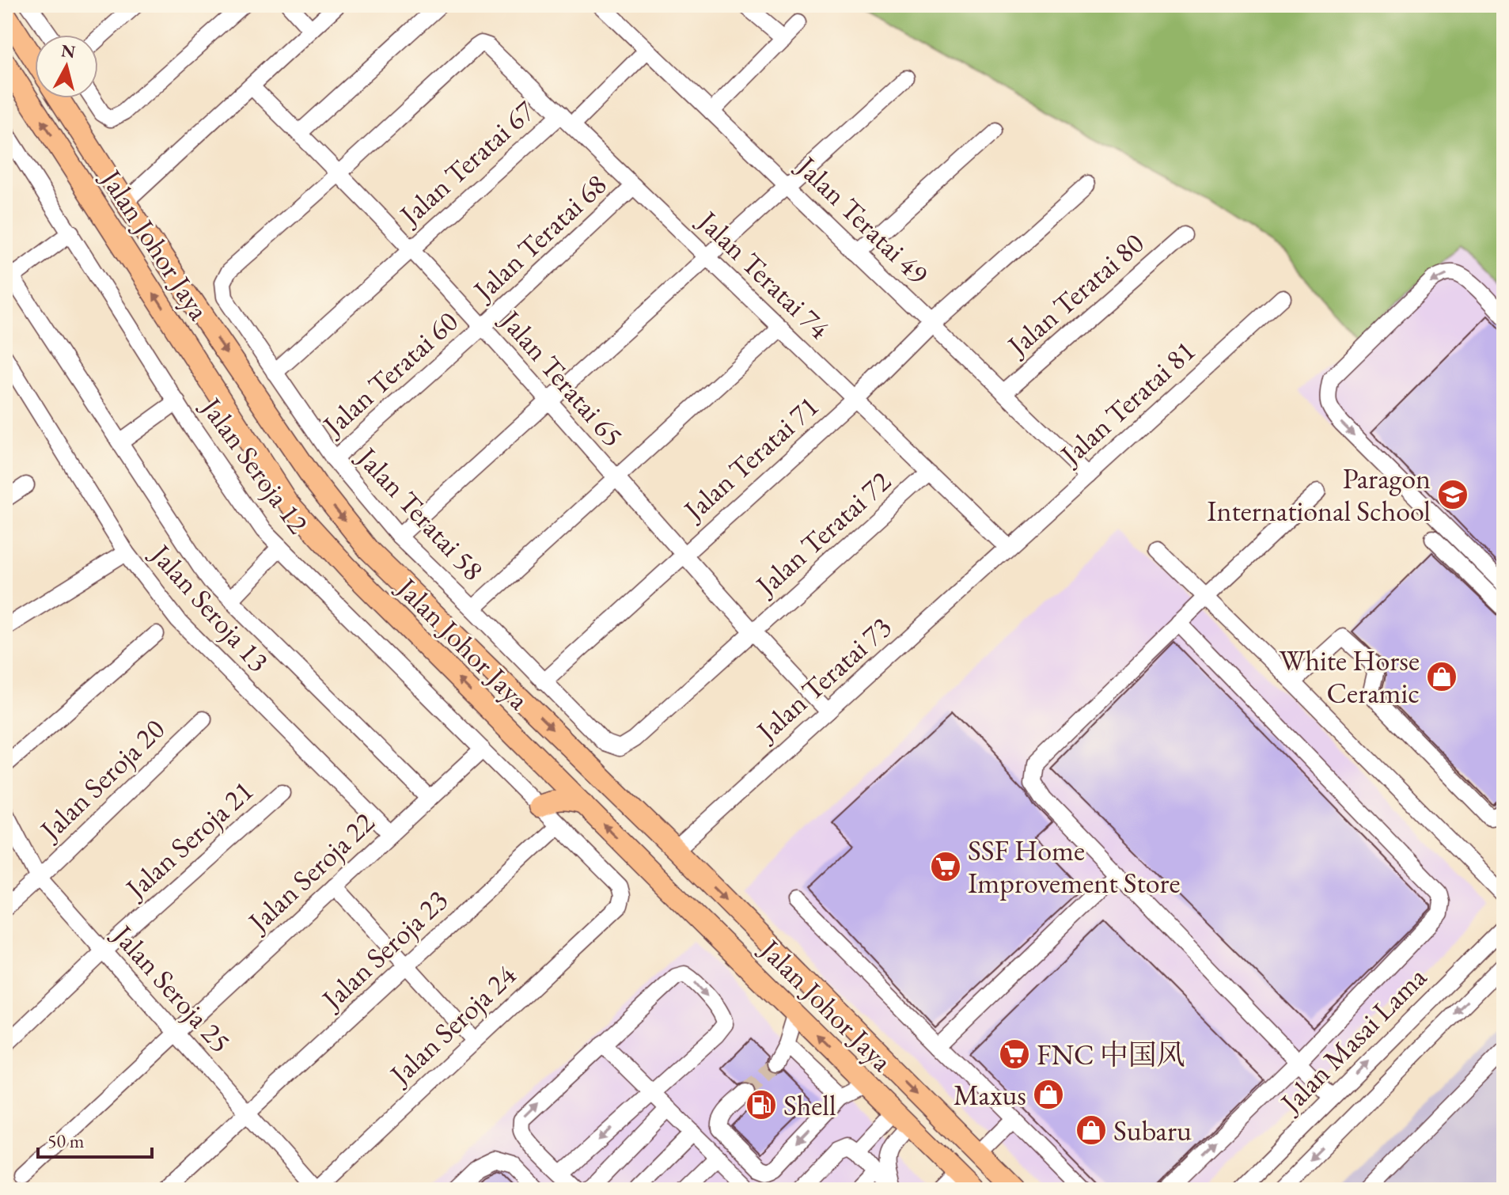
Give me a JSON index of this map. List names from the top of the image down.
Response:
{
  "streets": {
    "main road": ["Jalan Johor Jaya"],
    "street": [
      "Jalan Teratai 67",
      "Jalan Teratai 49",
      "Jalan Teratai 68",
      "Jalan Teratai 74",
      "Jalan Teratai 80",
      "Jalan Teratai 60",
      "Jalan Teratai 65",
      "Jalan Teratai 81",
      "Jalan Teratai 71",
      "Jalan Seroja 12",
      "Jalan Teratai 58",
      "Jalan Teratai 72",
      "Jalan Seroja 13",
      "Jalan Teratai 73",
      "Jalan Seroja 20",
      "Jalan Seroja 21",
      "Jalan Seroja 22",
      "Jalan Seroja 23",
      "Jalan Seroja 25",
      "Jalan Seroja 24",
      "Jalan Masai Lama"
    ]
  },
  "crossings": [
    ["Jalan Teratai 67", "Jalan Teratai 49"],
    ["Jalan Teratai 67", "Jalan Teratai 74"],
    ["Jalan Teratai 67", "Jalan Teratai 65"],
    ["Jalan Teratai 67", "Jalan Teratai 58"],
    ["Jalan Teratai 49", "Jalan Teratai 80"],
    ["Jalan Teratai 49", "Jalan Teratai 81"],
    ["Jalan Teratai 49", "Jalan Teratai 71"],
    ["Jalan Teratai 68", "Jalan Teratai 74"],
    ["Jalan Teratai 68", "Jalan Teratai 60"],
    ["Jalan Teratai 68", "Jalan Teratai 65"],
    ["Jalan Johor Jaya", "Jalan Teratai 73"],
    ["Jalan Teratai 74", "Jalan Teratai 65"],
    ["Jalan Teratai 74", "Jalan Teratai 81"],
    ["Jalan Teratai 74", "Jalan Teratai 71"],
    ["Jalan Teratai 74", "Jalan Teratai 58"],
    ["Jalan Teratai 74", "Jalan Teratai 72"],
    ["Jalan Teratai 74", "Jalan Teratai 73"],
    ["Jalan Teratai 60", "Jalan Teratai 65"],
    ["Jalan Teratai 60", "Jalan Teratai 58"],
    ["Jalan Teratai 65", "Jalan Teratai 71"],
    ["Jalan Teratai 65", "Jalan Teratai 58"],
    ["Jalan Teratai 65", "Jalan Teratai 72"],
    ["Jalan Teratai 65", "Jalan Teratai 73"],
    ["Jalan Teratai 81", "Jalan Teratai 73"],
    ["Jalan Teratai 71", "Jalan Teratai 58"],
    ["Jalan Seroja 12", "Jalan Seroja 22"],
    ["Jalan Seroja 12", "Jalan Seroja 23"],
    ["Jalan Seroja 12", "Jalan Seroja 24"],
    ["Jalan Teratai 58", "Jalan Teratai 72"],
    ["Jalan Seroja 13", "Jalan Seroja 22"],
    ["Jalan Seroja 20", "Jalan Seroja 25"],
    ["Jalan Seroja 21", "Jalan Seroja 25"],
    ["Jalan Seroja 22", "Jalan Seroja 25"],
    ["Jalan Seroja 23", "Jalan Seroja 25"],
    ["Jalan Seroja 25", "Jalan Seroja 24"]
  ],
  "places": {
    "school or university": ["Paragon International School"],
    "shop": ["White Horse Ceramic", "Maxus", "Subaru"],
    "supermarket": ["SSF Home Improvement Store", "FNC 中国风"],
    "fuel station": ["Shell"]
  },
  "scale_bar": "50 m",
  "north": "top"
}
